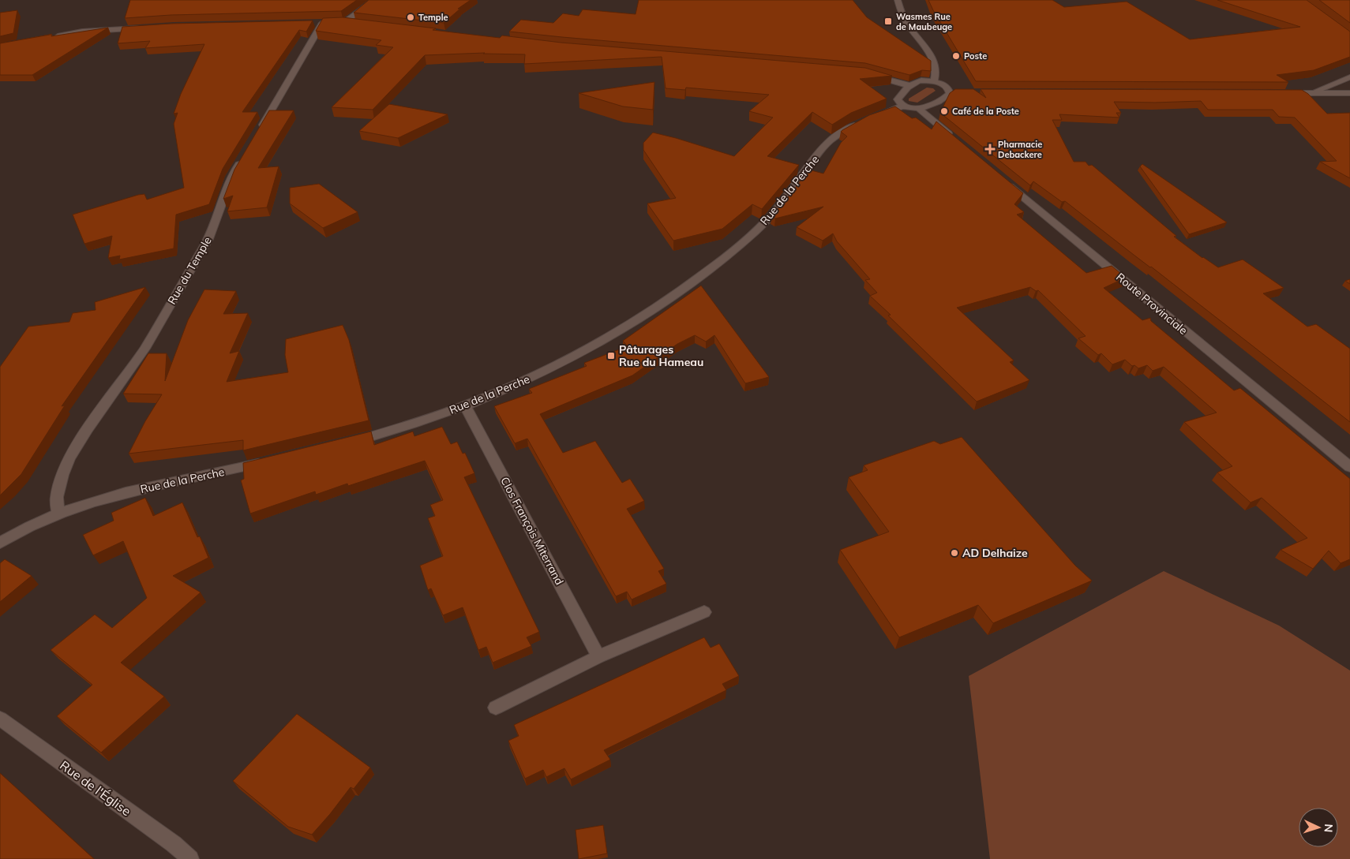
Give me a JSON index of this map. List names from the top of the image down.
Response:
{
  "streets": {
    "street": [
      "Rue de la Perche",
      "Rue du Temple",
      "Route Provinciale",
      "Clos François Miterrand",
      "Rue de l'Église"
    ]
  },
  "crossings": [
    ["Rue de la Perche", "Rue du Temple"],
    ["Rue de la Perche", "Clos François Miterrand"]
  ],
  "places": {
    "other": [
      "Temple",
      "Poste",
      "Café de la Poste",
      "AD Delhaize"
    ],
    "transit": ["Wasmes Rue de Maubeuge", "Pâturages Rue du Hameau"],
    "health": ["Pharmacie Debackere"]
  },
  "north": "right"
}
